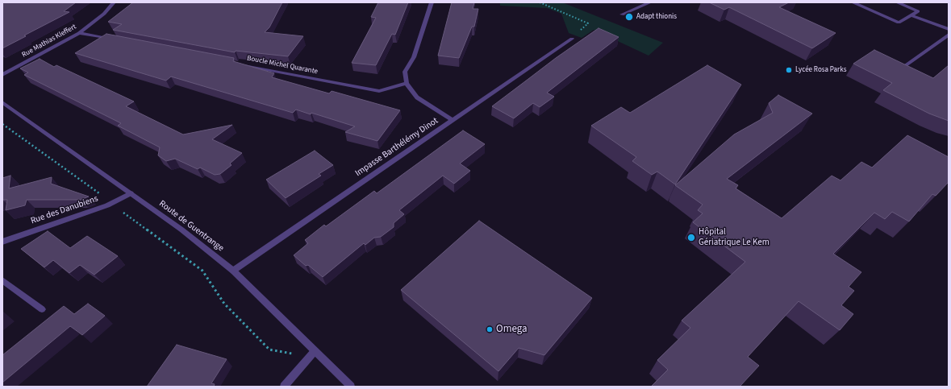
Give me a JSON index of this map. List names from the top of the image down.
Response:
{
  "streets": {
    "street": [
      "Rue Mathias Kleffert",
      "Boucle Michel Quarante",
      "Impasse Barthélémy Dinot",
      "Rue des Danubiens",
      "Route de Guentrange"
    ]
  },
  "crossings": [
    ["Impasse Barthélémy Dinot", "Route de Guentrange"],
    ["Rue des Danubiens", "Route de Guentrange"]
  ],
  "places": [
    "Adapt thionis",
    "Lycée Rosa Parks",
    "Hôpital Gériatrique Le Kem",
    "Omega"
  ]
}
